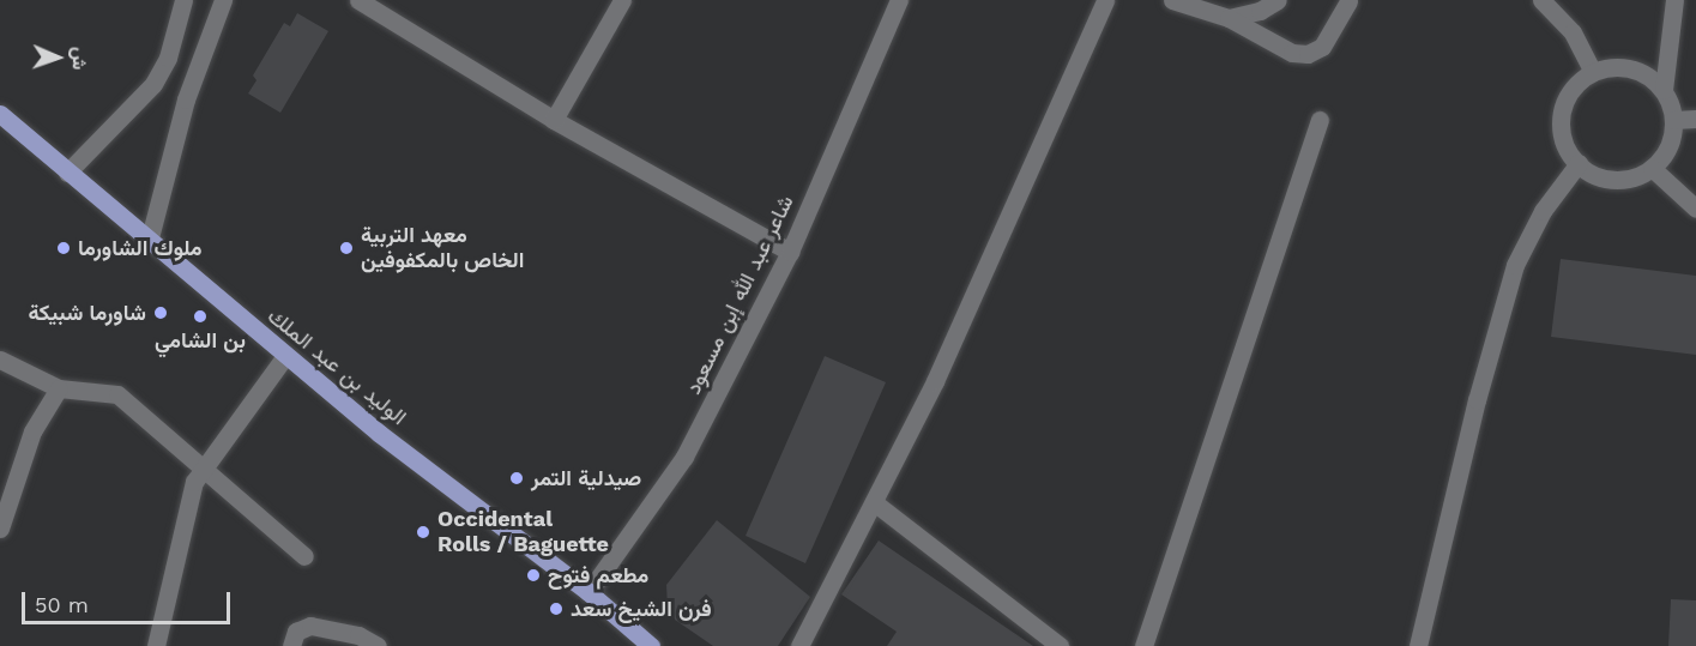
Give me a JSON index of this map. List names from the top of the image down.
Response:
{
  "streets": {
    "main road": ["الوليد بن عبد الملك"],
    "street": ["شاعر عبد الله إبن مسعود"]
  },
  "crossings": [
    ["شاعر عبد الله إبن مسعود", "الوليد بن عبد الملك"]
  ],
  "places": [
    "ملوك الشاورما",
    "معهد التربية الخاص بالمكفوفين",
    "شاورما شبيكة",
    "بن الشامي",
    "صيدلية التمر",
    "Occidental Rolls / Baguette",
    "مطعم فتوح",
    "فرن الشيخ سعد"
  ],
  "scale_bar": "50 m",
  "north": "right"
}
